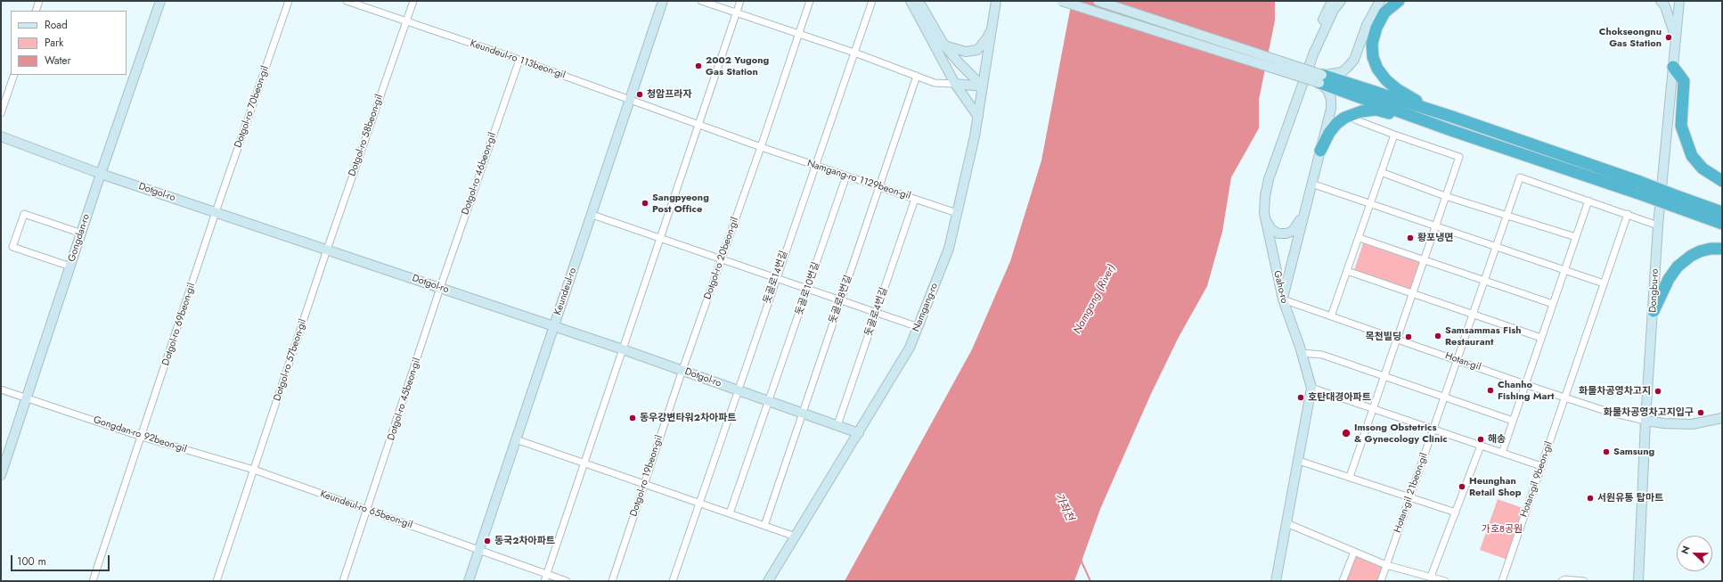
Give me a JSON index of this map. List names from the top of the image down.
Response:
{
  "streets": {
    "street": [
      "Keundeul-ro 113beon-gil",
      "Dotgol-ro 70beon-gil",
      "Dotgol-ro 58beon-gil",
      "Dotgol-ro 46beon-gil",
      "Namgang-ro 1129beon-gil",
      "Dotgol-ro",
      "Gongdan-ro",
      "Dotgol-ro 20beon-gil",
      "돗골로14번길",
      "Gaho-ro",
      "돗골로10번길",
      "Dongbu-ro",
      "Keundeul-ro",
      "돗골로8번길",
      "Namgang-ro",
      "돗골로4번길",
      "Dotgol-ro 69beon-gil",
      "Dotgol-ro 57beon-gil",
      "Hotan-gil",
      "Dotgol-ro 45beon-gil",
      "Gongdan-ro 92beon-gil",
      "Dotgol-ro 19beon-gil",
      "Hotan-gil 9beon-gil",
      "Hotan-gil 21beon-gil",
      "Keundeul-ro 65beon-gil"
    ]
  },
  "crossings": [
    ["Keundeul-ro 113beon-gil", "Dotgol-ro 58beon-gil"],
    ["Keundeul-ro 113beon-gil", "Dotgol-ro 46beon-gil"],
    ["Keundeul-ro 113beon-gil", "Namgang-ro 1129beon-gil"],
    ["Keundeul-ro 113beon-gil", "Keundeul-ro"],
    ["Dotgol-ro 70beon-gil", "Dotgol-ro"],
    ["Dotgol-ro 70beon-gil", "Dotgol-ro 69beon-gil"],
    ["Dotgol-ro 58beon-gil", "Dotgol-ro"],
    ["Dotgol-ro 58beon-gil", "Dotgol-ro 57beon-gil"],
    ["Dotgol-ro 46beon-gil", "Dotgol-ro"],
    ["Dotgol-ro 46beon-gil", "Dotgol-ro 45beon-gil"],
    ["Namgang-ro 1129beon-gil", "Dotgol-ro 20beon-gil"],
    ["Namgang-ro 1129beon-gil", "돗골로14번길"],
    ["Namgang-ro 1129beon-gil", "돗골로10번길"],
    ["Namgang-ro 1129beon-gil", "돗골로8번길"],
    ["Namgang-ro 1129beon-gil", "Namgang-ro"],
    ["Namgang-ro 1129beon-gil", "돗골로4번길"],
    ["Dotgol-ro", "Gongdan-ro"],
    ["Dotgol-ro", "Dotgol-ro 20beon-gil"],
    ["Dotgol-ro", "돗골로14번길"],
    ["Dotgol-ro", "돗골로10번길"],
    ["Dotgol-ro", "Keundeul-ro"],
    ["Dotgol-ro", "돗골로8번길"],
    ["Dotgol-ro", "Namgang-ro"],
    ["Dotgol-ro", "돗골로4번길"],
    ["Dotgol-ro", "Dotgol-ro 69beon-gil"],
    ["Dotgol-ro", "Dotgol-ro 57beon-gil"],
    ["Dotgol-ro", "Dotgol-ro 45beon-gil"],
    ["Dotgol-ro", "Dotgol-ro 19beon-gil"],
    ["Gongdan-ro", "Gongdan-ro 92beon-gil"],
    ["Dotgol-ro 20beon-gil", "Dotgol-ro 19beon-gil"],
    ["Gaho-ro", "Hotan-gil"],
    ["Dongbu-ro", "Hotan-gil"],
    ["Keundeul-ro", "Keundeul-ro 65beon-gil"],
    ["Dotgol-ro 69beon-gil", "Gongdan-ro 92beon-gil"],
    ["Dotgol-ro 57beon-gil", "Gongdan-ro 92beon-gil"],
    ["Dotgol-ro 57beon-gil", "Keundeul-ro 65beon-gil"],
    ["Hotan-gil", "Hotan-gil 9beon-gil"],
    ["Hotan-gil", "Hotan-gil 21beon-gil"],
    ["Dotgol-ro 45beon-gil", "Keundeul-ro 65beon-gil"],
    ["Gongdan-ro 92beon-gil", "Keundeul-ro 65beon-gil"]
  ],
  "water": ["Namgang (River)", "가좌천"],
  "parks": ["가호8공원"],
  "places": [
    "Chokseongnu Gas Station",
    "2002 Yugong Gas Station",
    "청암프라자",
    "Sangpyeong Post Office",
    "황포냉면",
    "Samsammas Fish Restaurant",
    "목천빌딩",
    "Chanho Fishing Mart",
    "화물차공영차고지",
    "호탄대경아파트",
    "화물차공영차고지입구",
    "동우강변타워2차아파트",
    "Imsong Obstetrics & Gynecology Clinic",
    "해송",
    "Samsung",
    "Heunghan Retail Shop",
    "서원유통 탑마트",
    "동국2차아파트"
  ],
  "legend": ["Road", "Park", "Water"],
  "scale_bar": "100 m",
  "north": "left"
}
